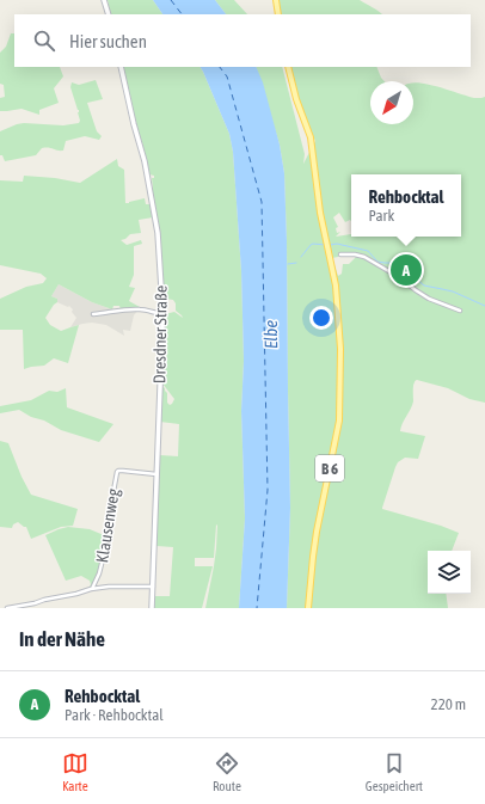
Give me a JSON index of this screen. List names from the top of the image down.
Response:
{
  "streets": {
    "main road": ["Dresdner Straße", "B 6"],
    "street": ["Klausenweg"]
  },
  "crossings": [
    ["Dresdner Straße", "Klausenweg"]
  ],
  "water": ["Elbe"],
  "north": "bottom left",
  "page": {
    "search": "Hier suchen",
    "popup": ["Rehbocktal", "Park"],
    "pins": "A",
    "heading": "In der Nähe",
    "list": [
      {
        "mark": "A",
        "name": "Rehbocktal",
        "note": "Park · Rehbocktal",
        "value": "220 m"
      }
    ],
    "nav": ["Karte", "Route", "Gespeichert"]
  }
}
